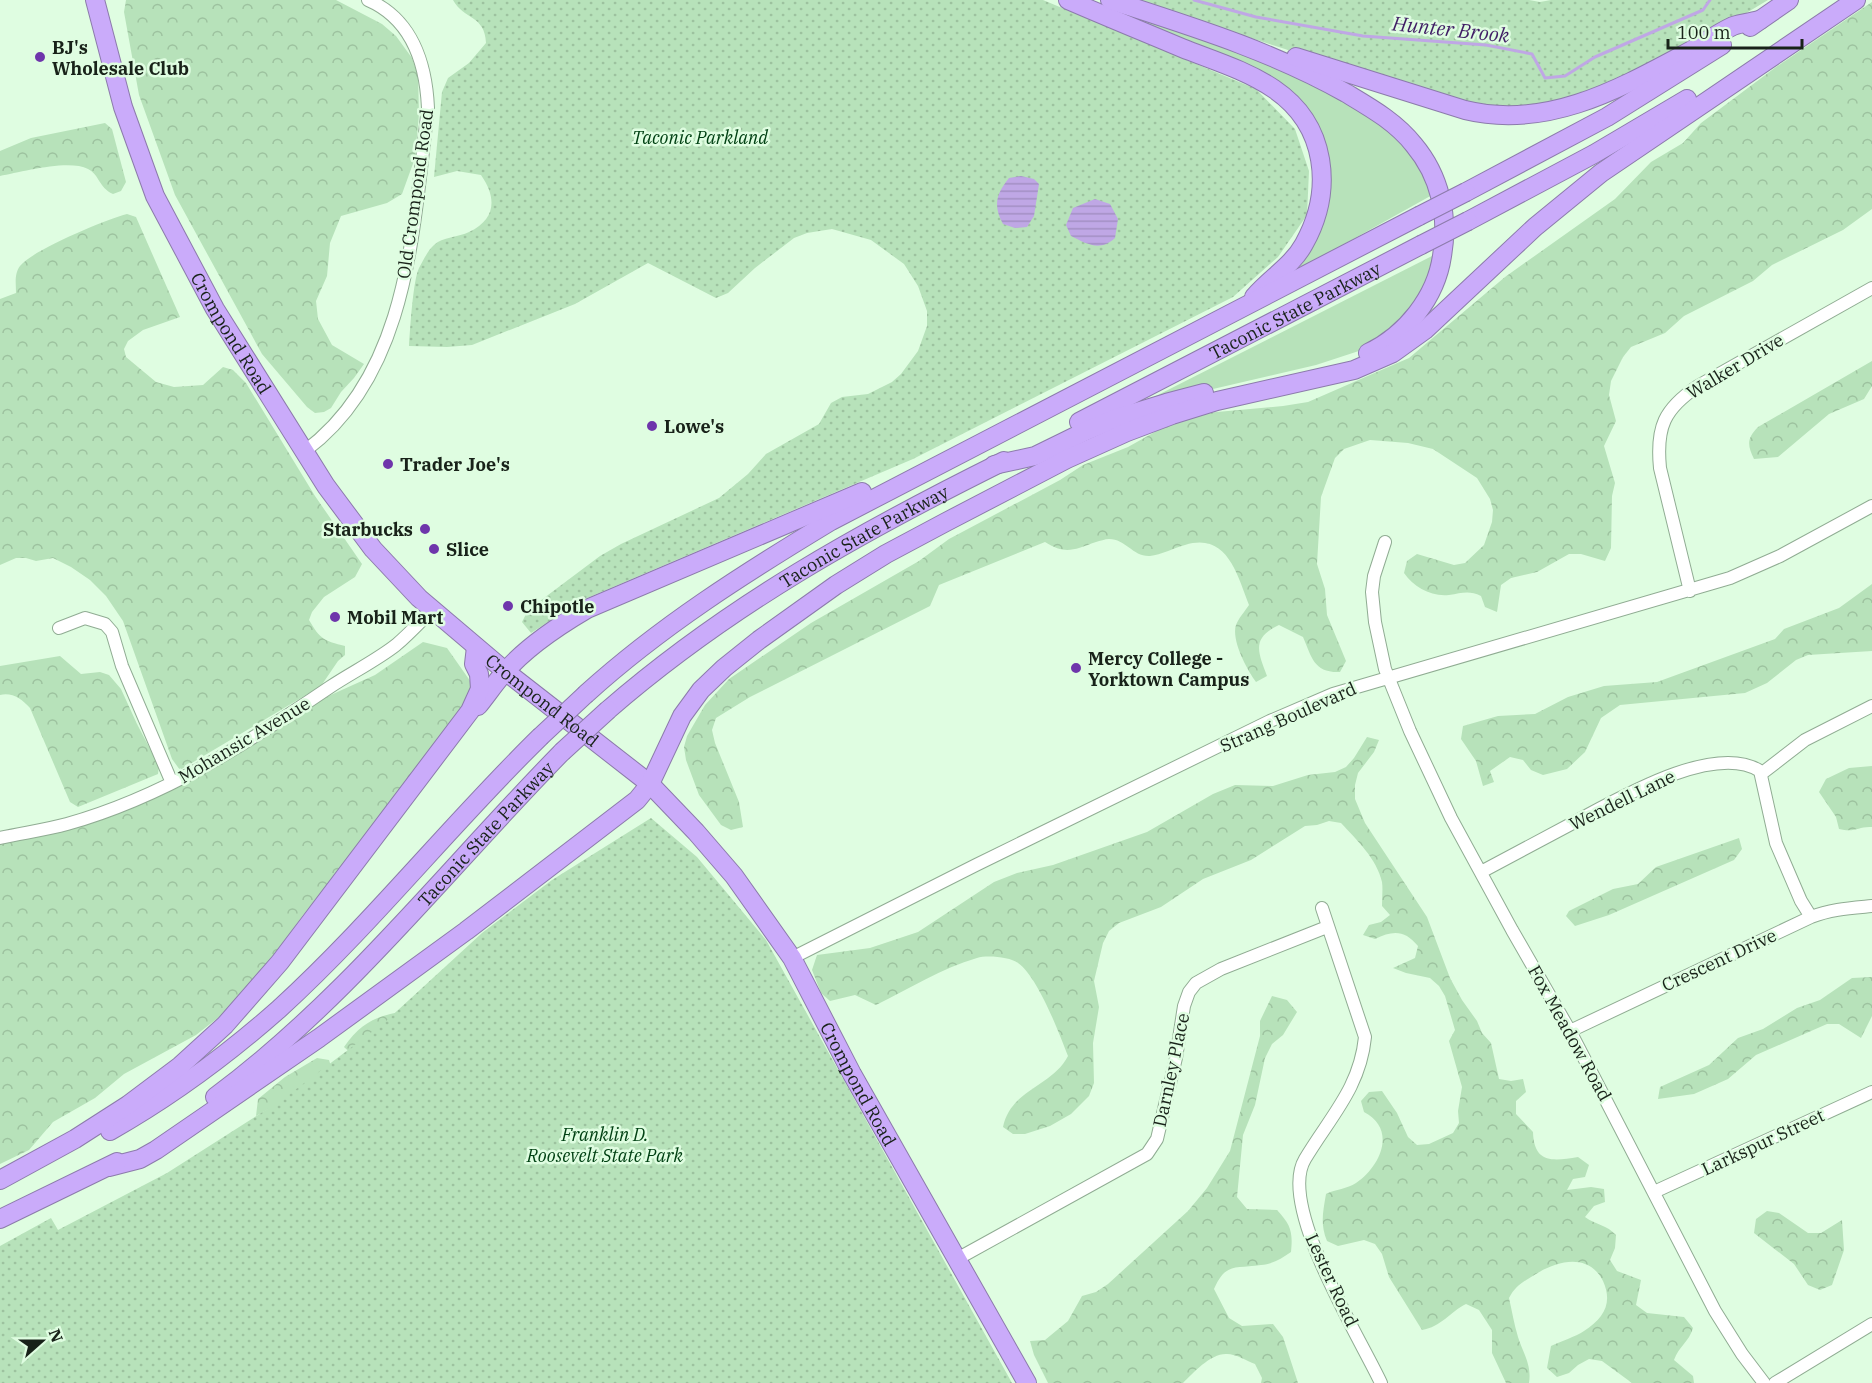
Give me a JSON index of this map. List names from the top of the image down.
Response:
{
  "streets": {
    "highway": ["Taconic State Parkway", "Crompond Road"],
    "street": [
      "Old Crompond Road",
      "Walker Drive",
      "Strang Boulevard",
      "Mohansic Avenue",
      "Wendell Lane",
      "Crescent Drive",
      "Fox Meadow Road",
      "Darnley Place",
      "Larkspur Street",
      "Lester Road"
    ]
  },
  "crossings": [
    ["Old Crompond Road", "Crompond Road"],
    ["Crompond Road", "Strang Boulevard"],
    ["Crompond Road", "Mohansic Avenue"],
    ["Crompond Road", "Darnley Place"],
    ["Walker Drive", "Strang Boulevard"],
    ["Strang Boulevard", "Fox Meadow Road"],
    ["Wendell Lane", "Fox Meadow Road"],
    ["Crescent Drive", "Fox Meadow Road"],
    ["Fox Meadow Road", "Larkspur Street"],
    ["Darnley Place", "Lester Road"]
  ],
  "water": ["Hunter Brook"],
  "parks": ["Taconic Parkland", "Franklin D. Roosevelt State Park"],
  "places": [
    "BJ's Wholesale Club",
    "Lowe's",
    "Trader Joe's",
    "Starbucks",
    "Slice",
    "Chipotle",
    "Mobil Mart",
    "Mercy College - Yorktown Campus"
  ],
  "scale_bar": "100 m",
  "north": "right"
}
